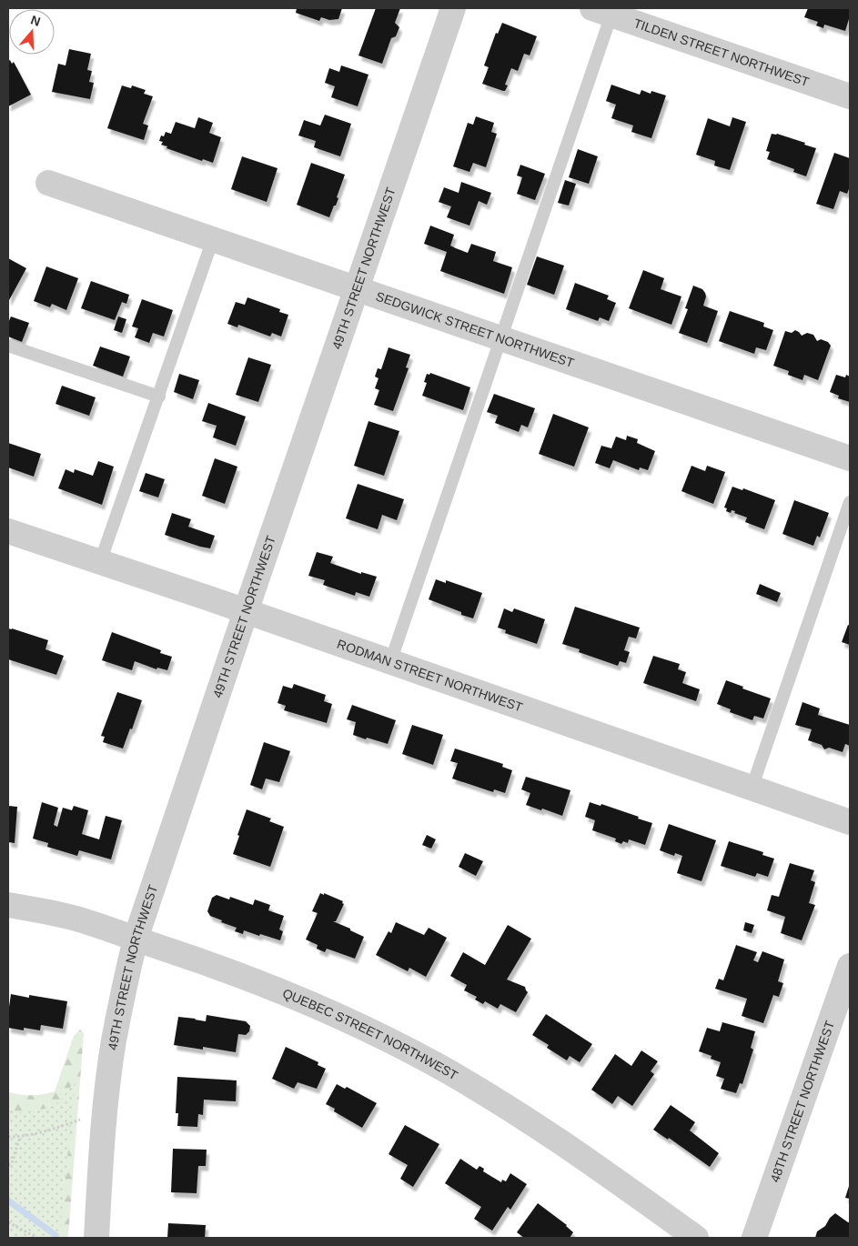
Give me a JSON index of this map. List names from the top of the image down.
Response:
{
  "streets": {
    "street": [
      "TILDEN STREET NORTHWEST",
      "49TH STREET NORTHWEST",
      "SEDGWICK STREET NORTHWEST",
      "RODMAN STREET NORTHWEST",
      "QUEBEC STREET NORTHWEST",
      "48TH STREET NORTHWEST"
    ]
  },
  "crossings": [
    ["49TH STREET NORTHWEST", "SEDGWICK STREET NORTHWEST"],
    ["49TH STREET NORTHWEST", "RODMAN STREET NORTHWEST"],
    ["49TH STREET NORTHWEST", "QUEBEC STREET NORTHWEST"]
  ],
  "north": "top"
}
